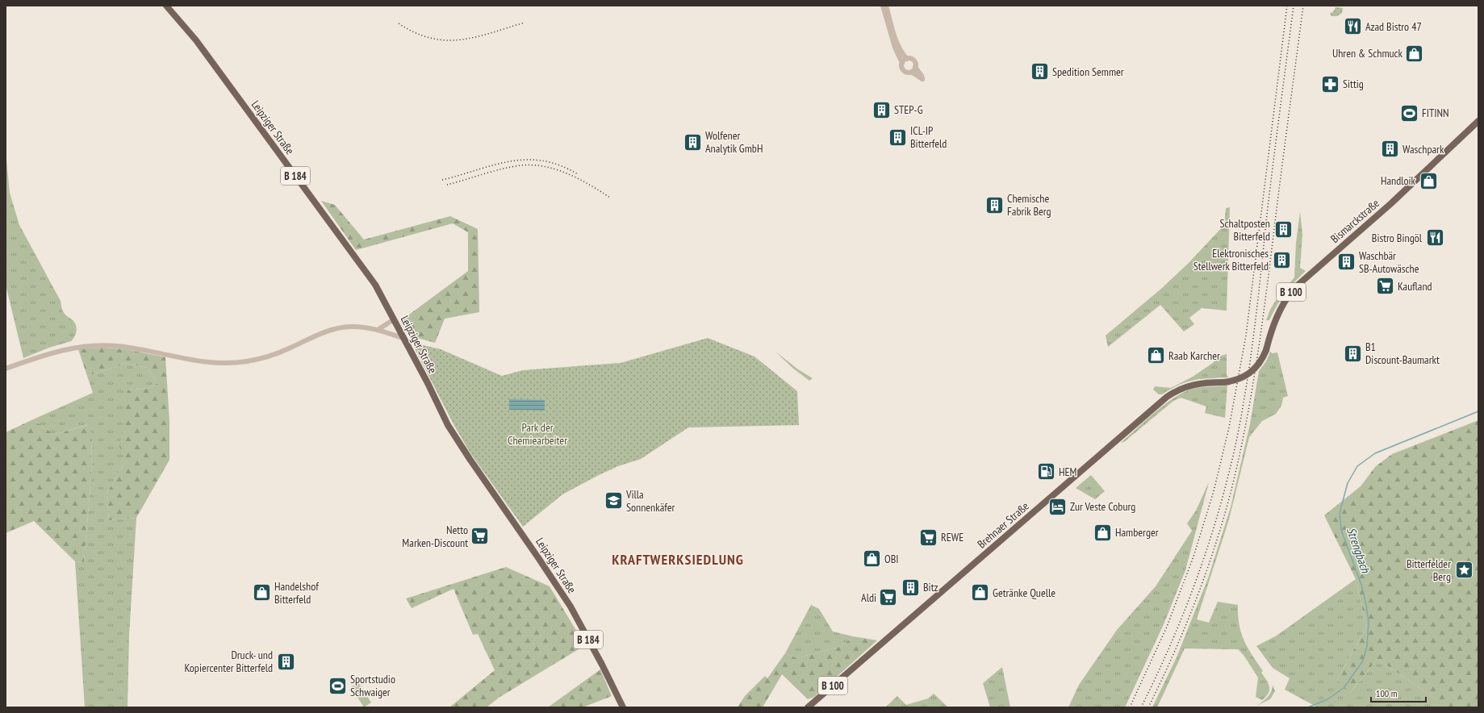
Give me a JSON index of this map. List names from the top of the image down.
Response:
{
  "streets": {
    "main road": [
      "Leipziger Straße",
      "B 184",
      "Bismarckstraße",
      "B 100",
      "Brehnaer Straße"
    ]
  },
  "crossings": [
    ["Bismarckstraße", "Brehnaer Straße"]
  ],
  "districts": ["KRAFTWERKSIEDLUNG"],
  "water": ["Strengbach"],
  "parks": ["Park der Chemiearbeiter"],
  "places": {
    "restaurant": ["Azad Bistro 47", "Bistro Bingöl"],
    "shop": [
      "Uhren & Schmuck",
      "Handloik",
      "Raab Karcher",
      "Hamberger",
      "OBI",
      "Handelshof Bitterfeld",
      "Getränke Quelle"
    ],
    "building": [
      "Spedition Semmer",
      "STEP-G",
      "ICL-IP Bitterfeld",
      "Wolfener Analytik GmbH",
      "Waschpark",
      "Chemische Fabrik Berg",
      "Schaltposten Bitterfeld",
      "Elektronisches Stellwerk Bitterfeld",
      "Waschbär SB-Autowäsche",
      "B1 Discount-Baumarkt",
      "Bitz",
      "Druck- und Kopiercenter Bitterfeld"
    ],
    "pharmacy": ["Sittig"],
    "sports": ["FITINN", "Sportstudio Schwaiger"],
    "supermarket": [
      "Kaufland",
      "Netto Marken-Discount",
      "REWE",
      "Aldi"
    ],
    "fuel station": ["HEM"],
    "school or university": ["Villa Sonnenkäfer"],
    "hotel": ["Zur Veste Coburg"],
    "place": ["Bitterfelder Berg"]
  },
  "scale_bar": "100 m"
}
